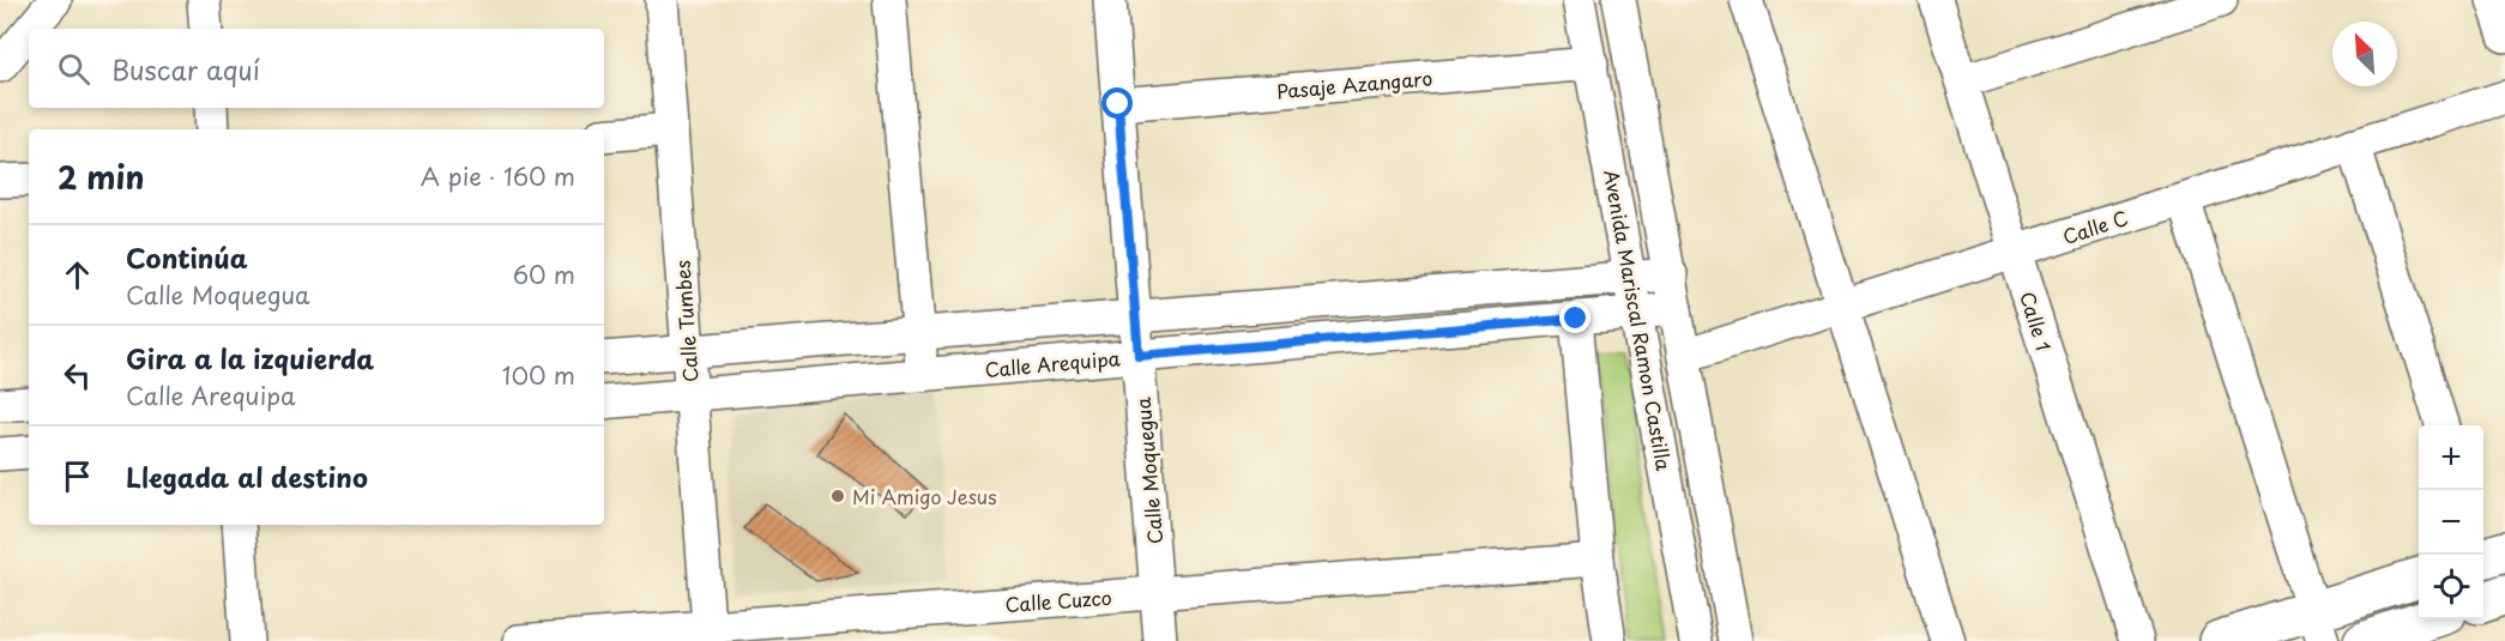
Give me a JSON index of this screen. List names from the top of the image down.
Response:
{
  "streets": {
    "street": [
      "Pasaje Azangaro",
      "Calle C",
      "Avenida Mariscal Ramon Castilla",
      "Calle Tumbes",
      "Calle 1",
      "Calle Arequipa",
      "Calle Moquegua",
      "Calle Cuzco"
    ]
  },
  "crossings": [
    ["Pasaje Azangaro", "Avenida Mariscal Ramon Castilla"],
    ["Pasaje Azangaro", "Calle Moquegua"],
    ["Calle C", "Avenida Mariscal Ramon Castilla"],
    ["Calle C", "Calle 1"],
    ["Avenida Mariscal Ramon Castilla", "Calle Arequipa"],
    ["Calle Tumbes", "Calle Arequipa"],
    ["Calle Tumbes", "Calle Cuzco"],
    ["Calle Arequipa", "Calle Moquegua"],
    ["Calle Moquegua", "Calle Cuzco"]
  ],
  "places": ["Mi Amigo Jesus"],
  "north": "top left",
  "page": {
    "search": "Buscar aquí",
    "heading": ["2 min", "A pie · 160 m"],
    "list": [
      ["Continúa", "Calle Moquegua", "60 m"],
      ["Gira a la izquierda", "Calle Arequipa", "100 m"],
      "Llegada al destino"
    ],
    "map_buttons": ["+", "−"]
  }
}
